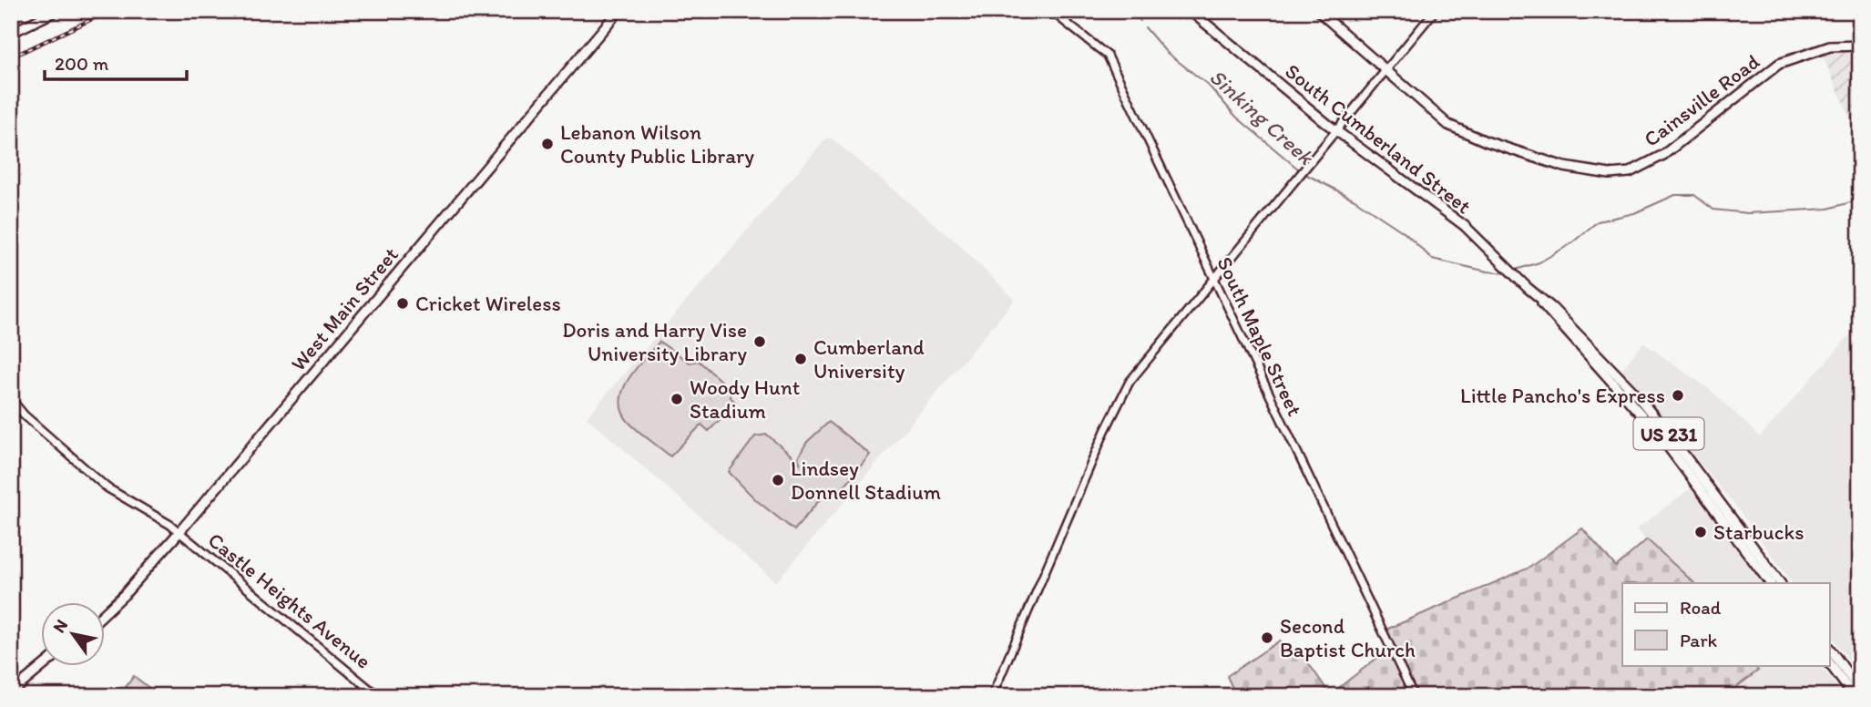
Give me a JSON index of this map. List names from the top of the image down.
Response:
{
  "streets": {
    "main road": [
      "Cainsville Road",
      "South Cumberland Street",
      "West Main Street",
      "US 231"
    ],
    "street": ["South Maple Street", "Castle Heights Avenue"]
  },
  "crossings": [
    ["West Main Street", "Castle Heights Avenue"]
  ],
  "water": ["Sinking Creek"],
  "places": [
    "Lebanon Wilson County Public Library",
    "Cricket Wireless",
    "Doris and Harry Vise University Library",
    "Cumberland University",
    "Little Pancho's Express",
    "Woody Hunt Stadium",
    "Lindsey Donnell Stadium",
    "Starbucks",
    "Second Baptist Church"
  ],
  "legend": ["Road", "Park"],
  "scale_bar": "200 m",
  "north": "top left"
}
